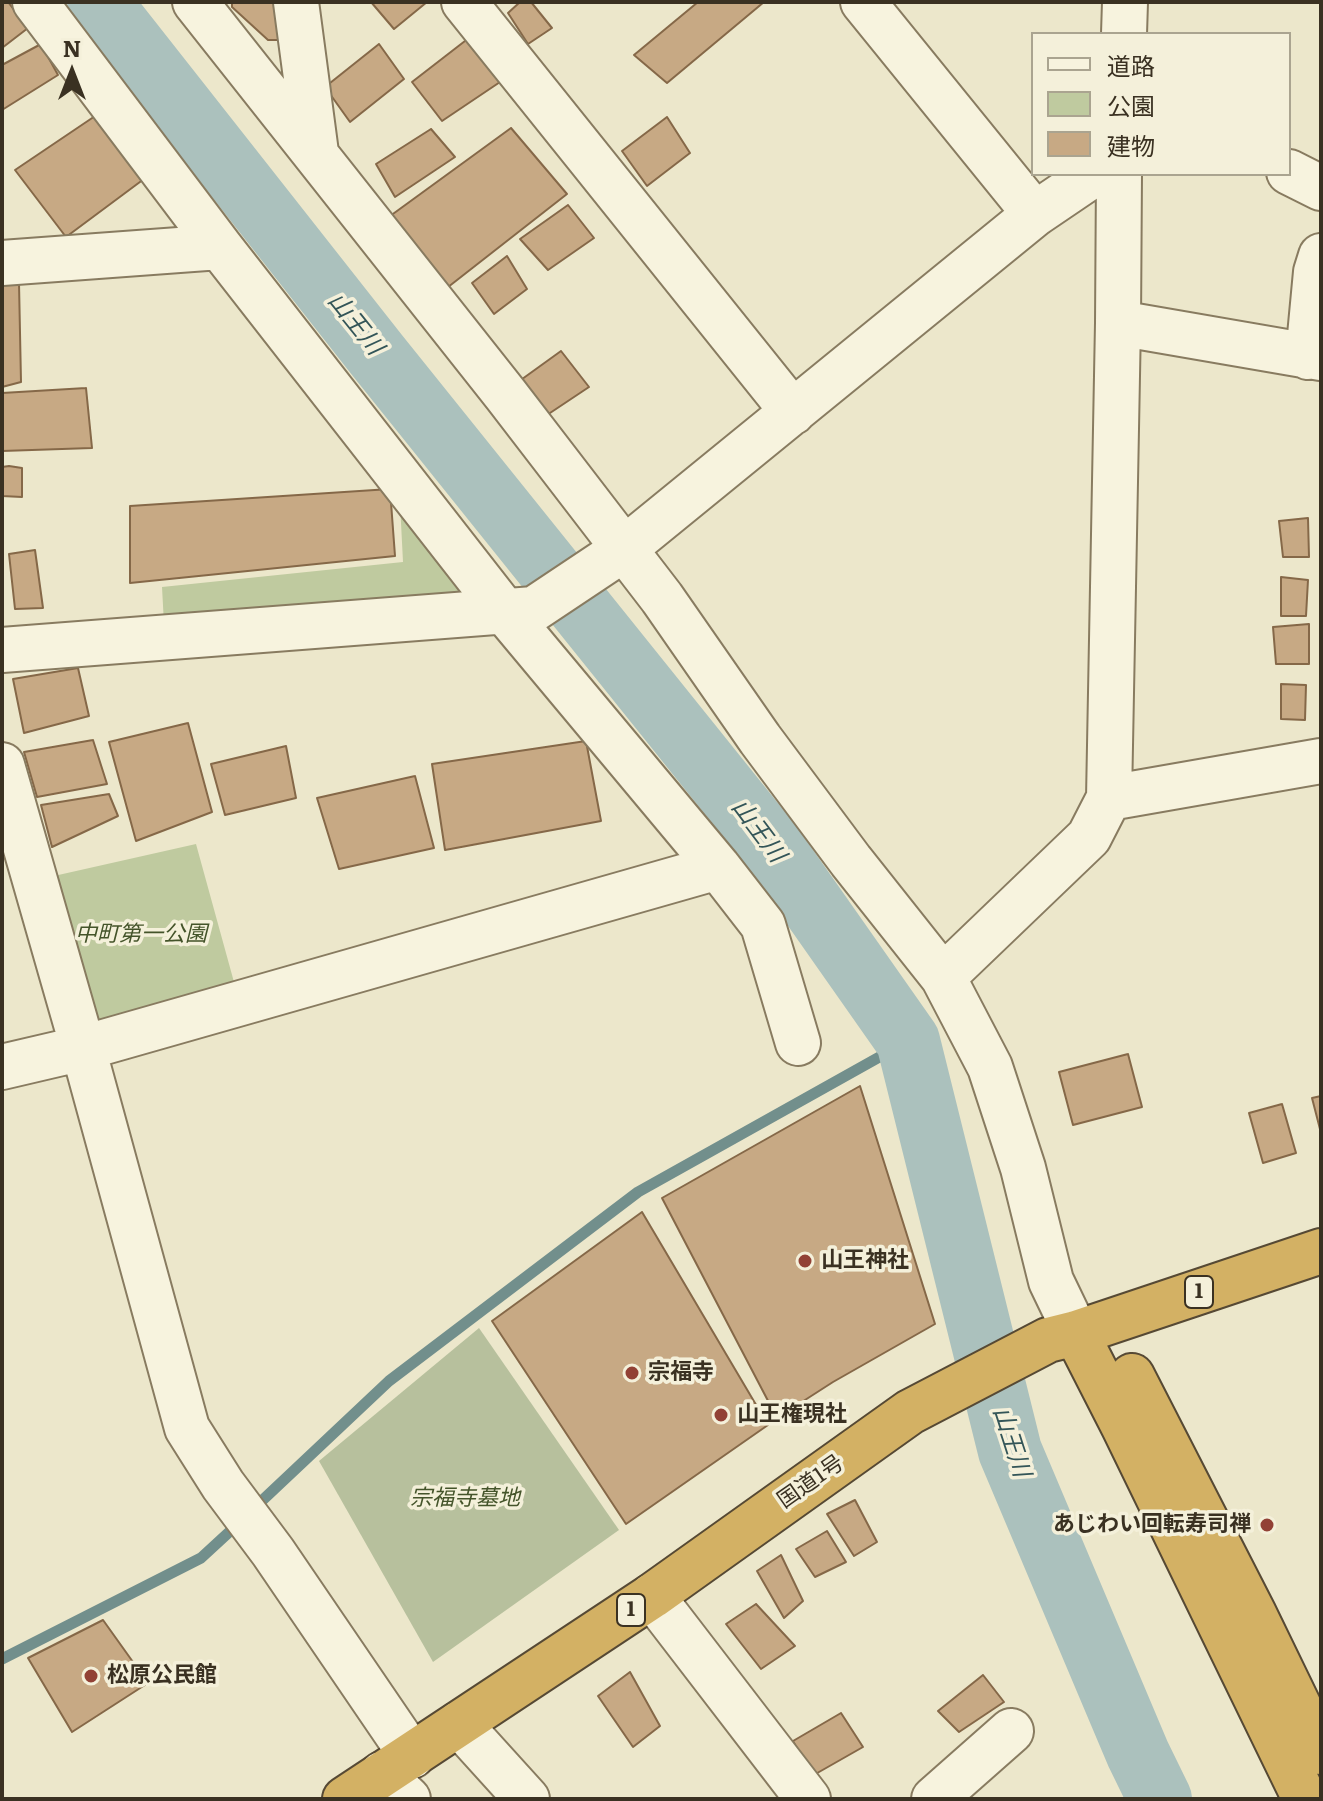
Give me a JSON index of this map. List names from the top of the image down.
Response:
{
  "streets": {
    "highway": ["1", "国道1号"]
  },
  "water": ["山王川"],
  "parks": ["中町第一公園", "宗福寺墓地"],
  "places": [
    "山王神社",
    "宗福寺",
    "山王権現社",
    "あじわい回転寿司禅",
    "松原公民館"
  ],
  "legend": ["道路", "公園", "建物"],
  "north": "top"
}
